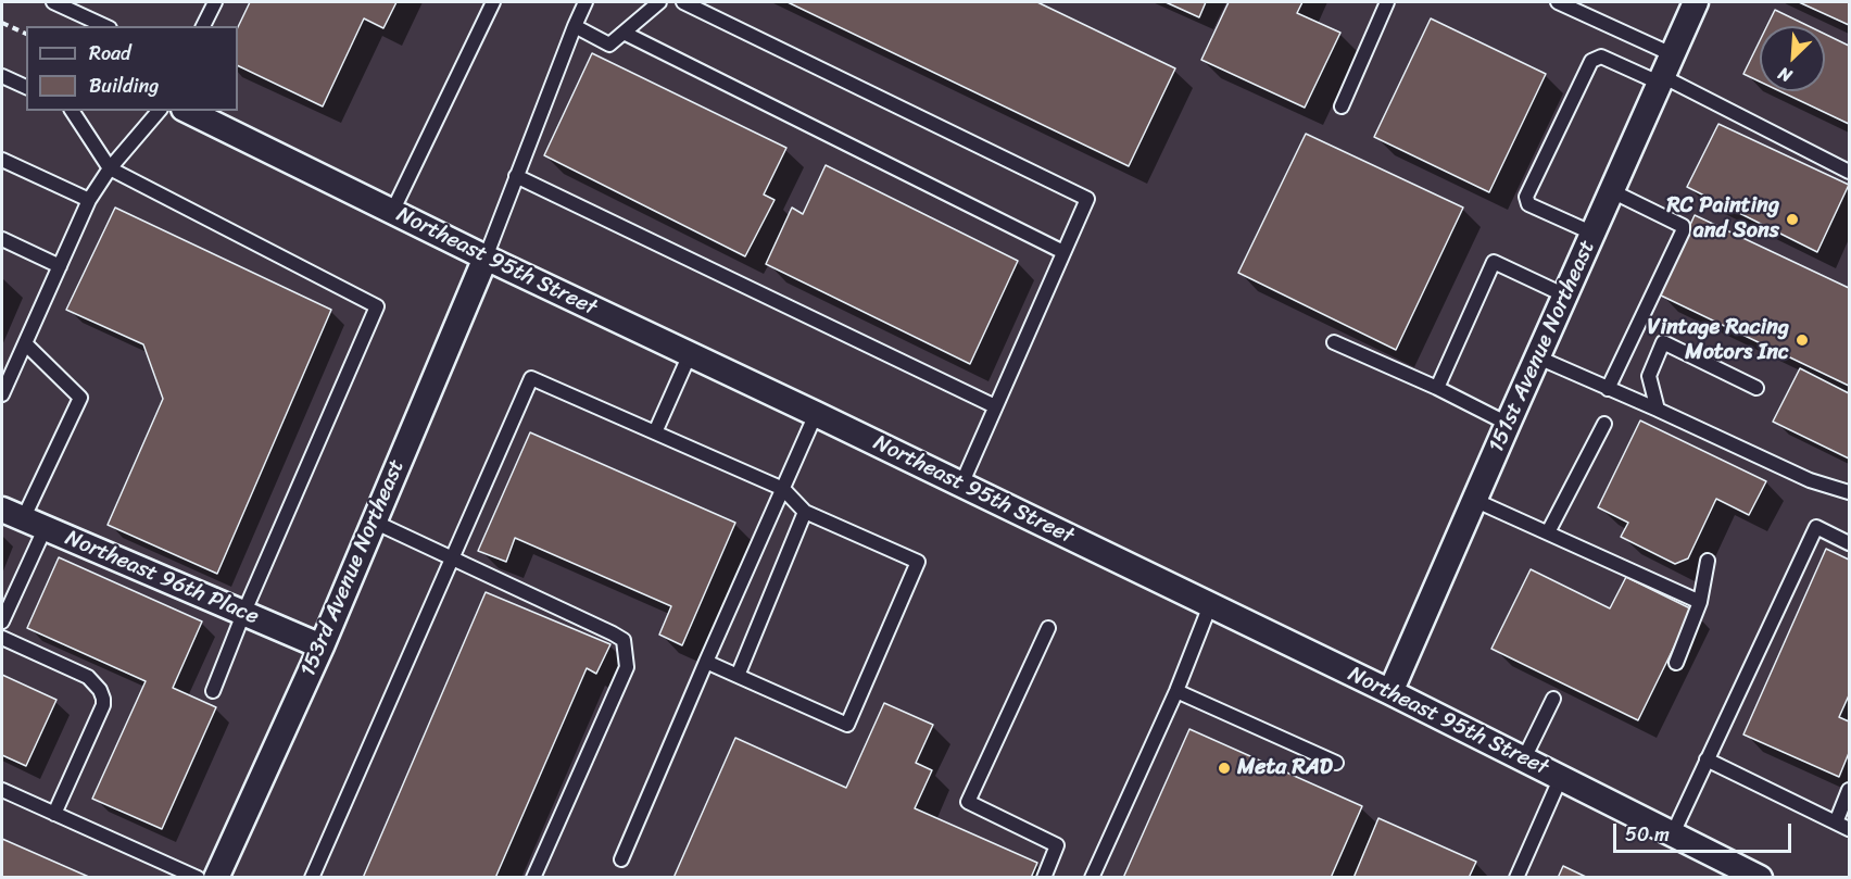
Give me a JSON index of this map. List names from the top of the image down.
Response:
{
  "streets": {
    "street": [
      "Northeast 95th Street",
      "151st Avenue Northeast",
      "153rd Avenue Northeast",
      "Northeast 96th Place"
    ]
  },
  "crossings": [
    ["Northeast 95th Street", "151st Avenue Northeast"],
    ["Northeast 95th Street", "153rd Avenue Northeast"],
    ["153rd Avenue Northeast", "Northeast 96th Place"]
  ],
  "places": ["RC Painting and Sons", "Vintage Racing Motors Inc", "Meta RAD"],
  "legend": ["Road", "Building"],
  "scale_bar": "50 m",
  "north": "bottom left"
}
